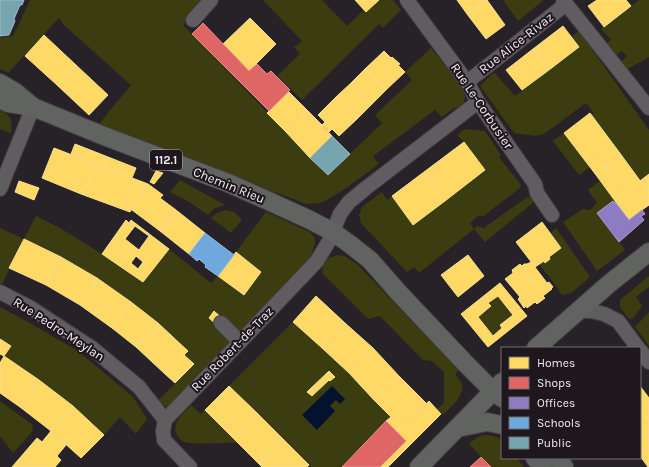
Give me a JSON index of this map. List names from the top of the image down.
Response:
{
  "streets": {
    "main road": ["112.1", "Chemin Rieu"],
    "street": [
      "Rue Alice-Rivaz",
      "Rue Le-Corbusier",
      "Rue Pedro-Meylan",
      "Rue Robert-de-Traz"
    ]
  },
  "crossings": [
    ["Rue Alice-Rivaz", "Rue Le-Corbusier"],
    ["112.1", "Chemin Rieu"],
    ["Chemin Rieu", "Rue Robert-de-Traz"],
    ["Rue Pedro-Meylan", "Rue Robert-de-Traz"]
  ],
  "legend": [
    "Homes",
    "Shops",
    "Offices",
    "Schools",
    "Public"
  ]
}
